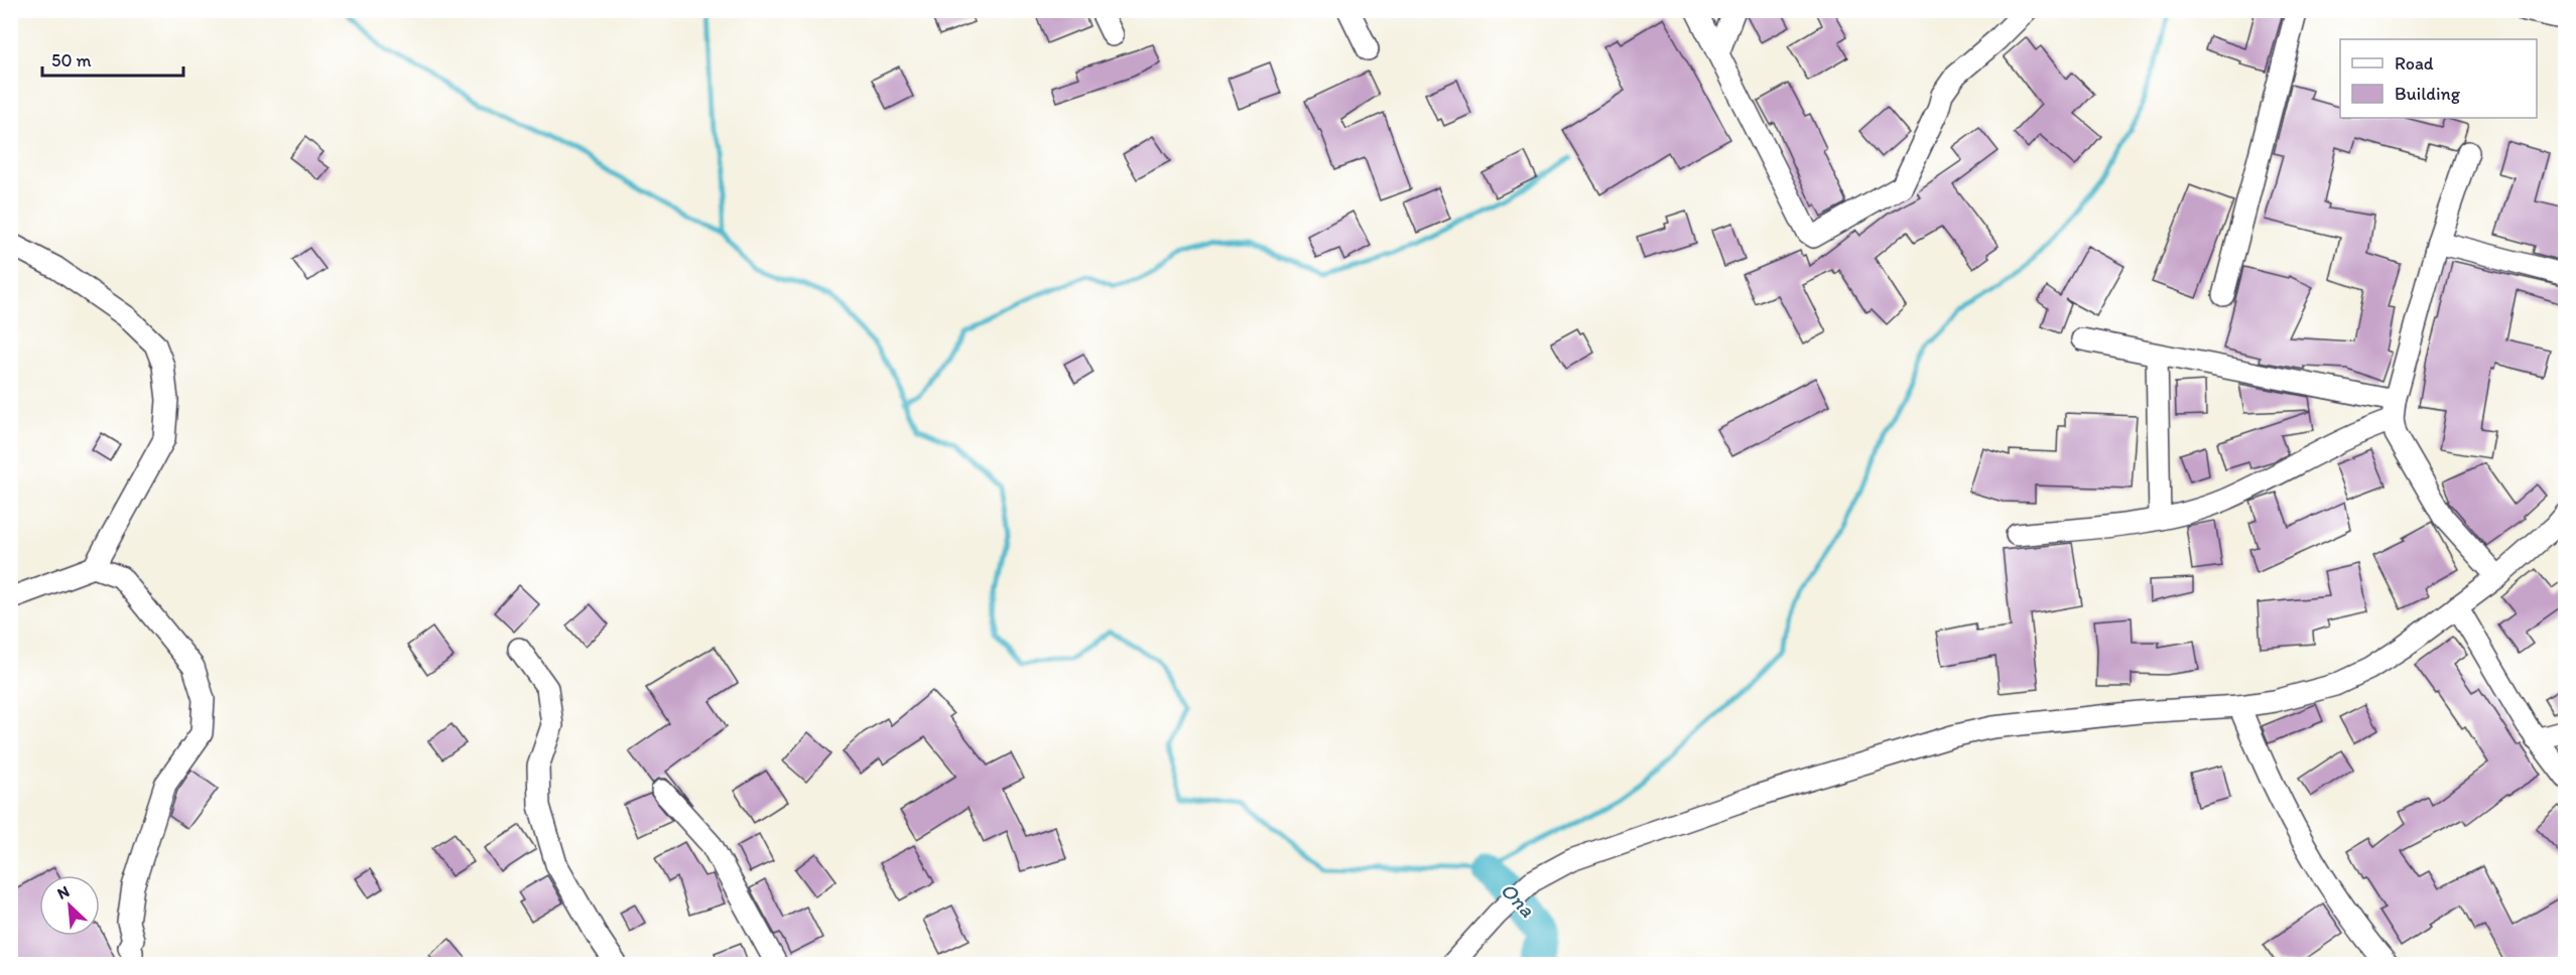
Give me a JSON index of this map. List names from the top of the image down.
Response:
{
  "water": ["Ona"],
  "legend": ["Road", "Building"],
  "scale_bar": "50 m",
  "north": "top left"
}
